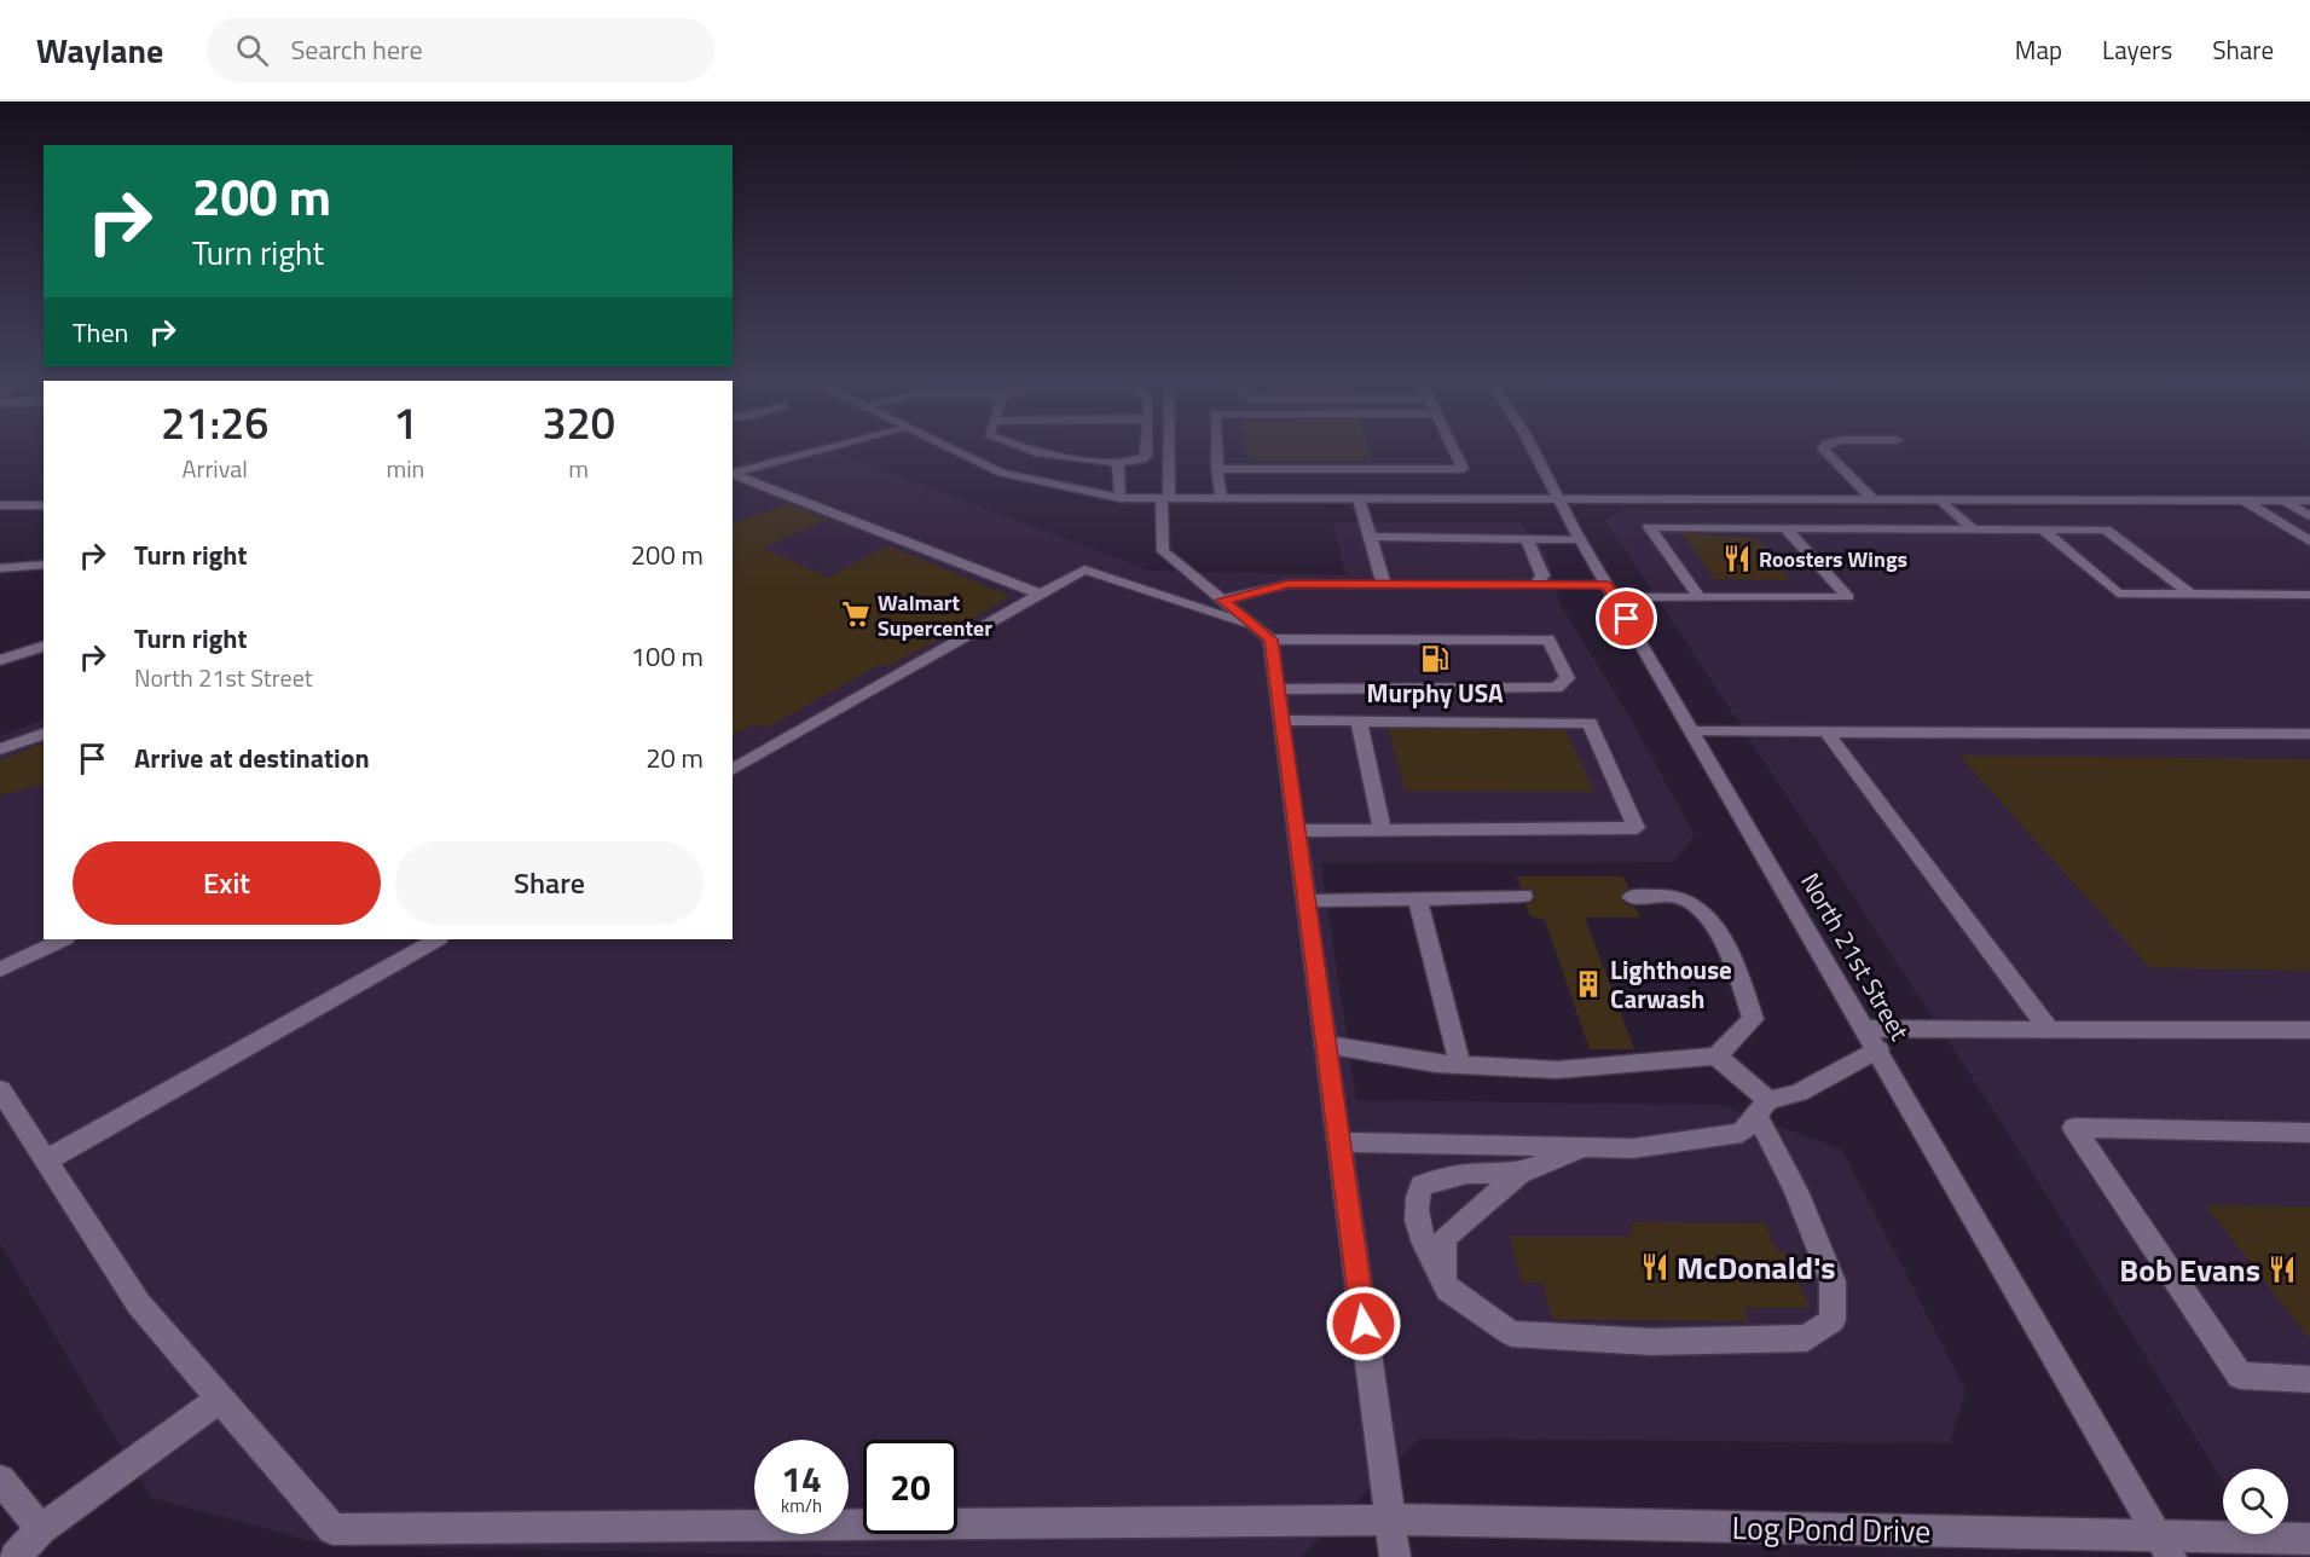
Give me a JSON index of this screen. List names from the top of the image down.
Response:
{
  "streets": {
    "street": ["North 21st Street", "Log Pond Drive"]
  },
  "crossings": [
    ["North 21st Street", "Log Pond Drive"]
  ],
  "places": {
    "restaurant": ["Roosters Wings", "McDonald's", "Bob Evans"],
    "supermarket": ["Walmart Supercenter"],
    "fuel station": ["Murphy USA"],
    "building": ["Lighthouse Carwash"]
  },
  "page": {
    "header": "Waylane",
    "search": "Search here",
    "nav": ["Map", "Layers", "Share"],
    "turn": ["200 m", "Turn right"],
    "then": "Then",
    "eta": [
      "21:26",
      "Arrival",
      "1",
      "min",
      "320",
      "m"
    ],
    "list": [
      {
        "name": "Turn right",
        "value": "200 m"
      },
      {
        "name": "Turn right",
        "note": "North 21st Street",
        "value": "100 m"
      },
      {
        "name": "Arrive at destination",
        "value": "20 m"
      }
    ],
    "buttons": ["Exit", "Share"],
    "speed": "14 km/h",
    "limit": "20"
  }
}
